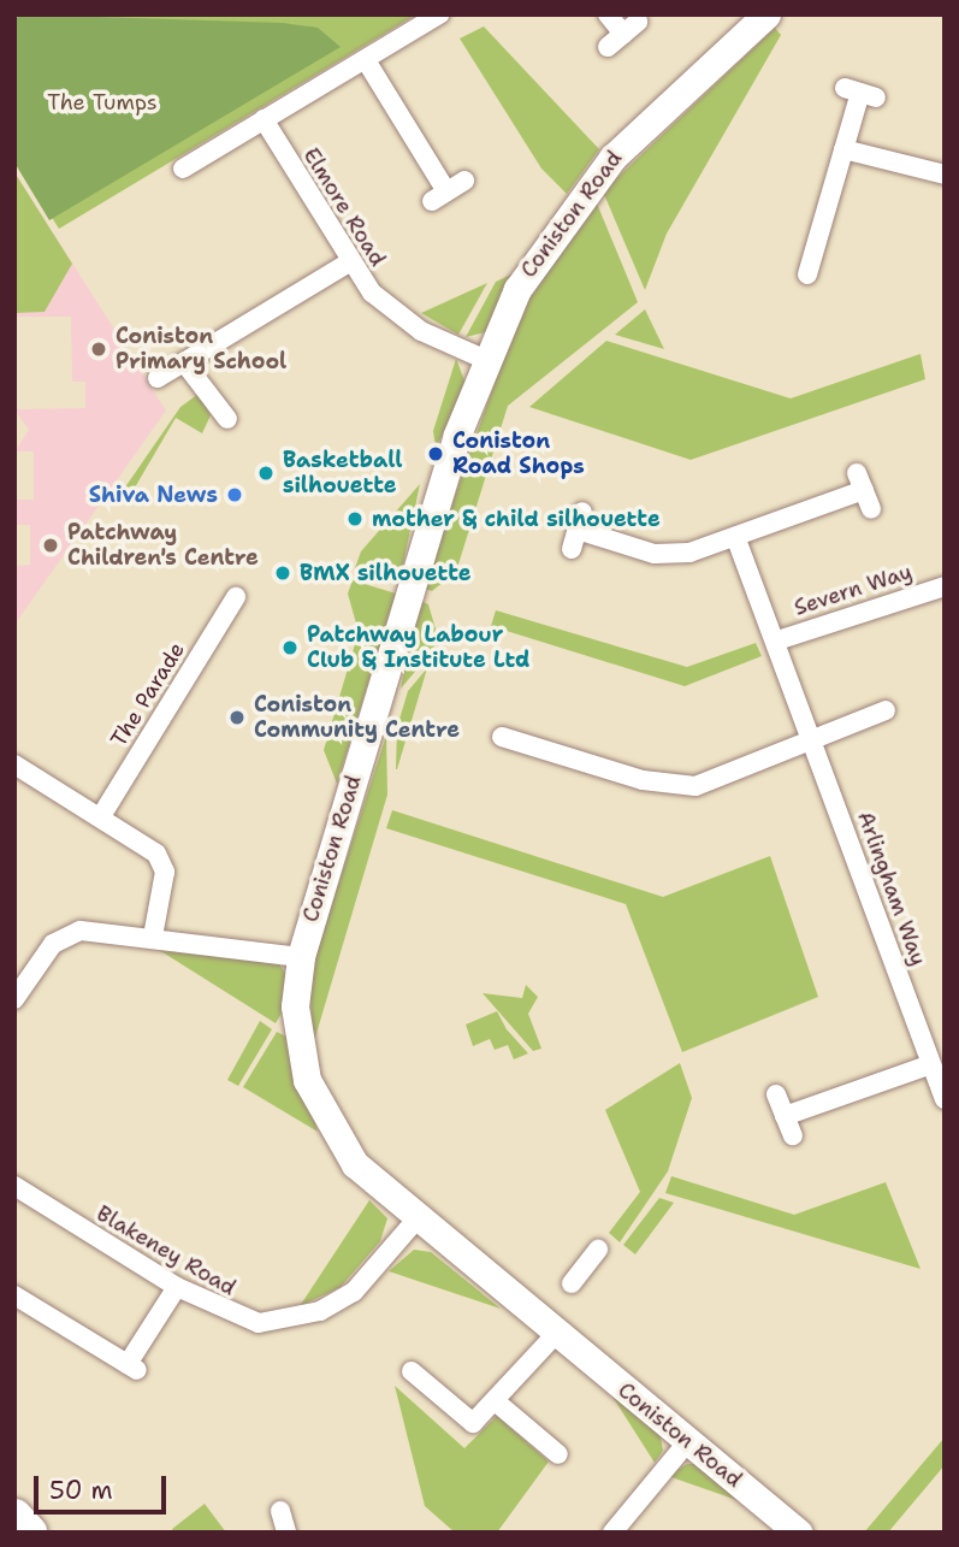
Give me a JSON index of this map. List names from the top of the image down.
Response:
{
  "streets": {
    "street": [
      "Elmore Road",
      "Coniston Road",
      "Severn Way",
      "The Parade",
      "Arlingham Way",
      "Blakeney Road"
    ]
  },
  "crossings": [
    ["Elmore Road", "Coniston Road"],
    ["Coniston Road", "Blakeney Road"],
    ["Severn Way", "Arlingham Way"]
  ],
  "parks": ["The Tumps"],
  "places": [
    "Coniston Primary School",
    "Coniston Road Shops",
    "Basketball silhouette",
    "Shiva News",
    "mother & child silhouette",
    "Patchway Children's Centre",
    "BMX silhouette",
    "Patchway Labour Club & Institute Ltd",
    "Coniston Community Centre"
  ],
  "scale_bar": "50 m"
}
